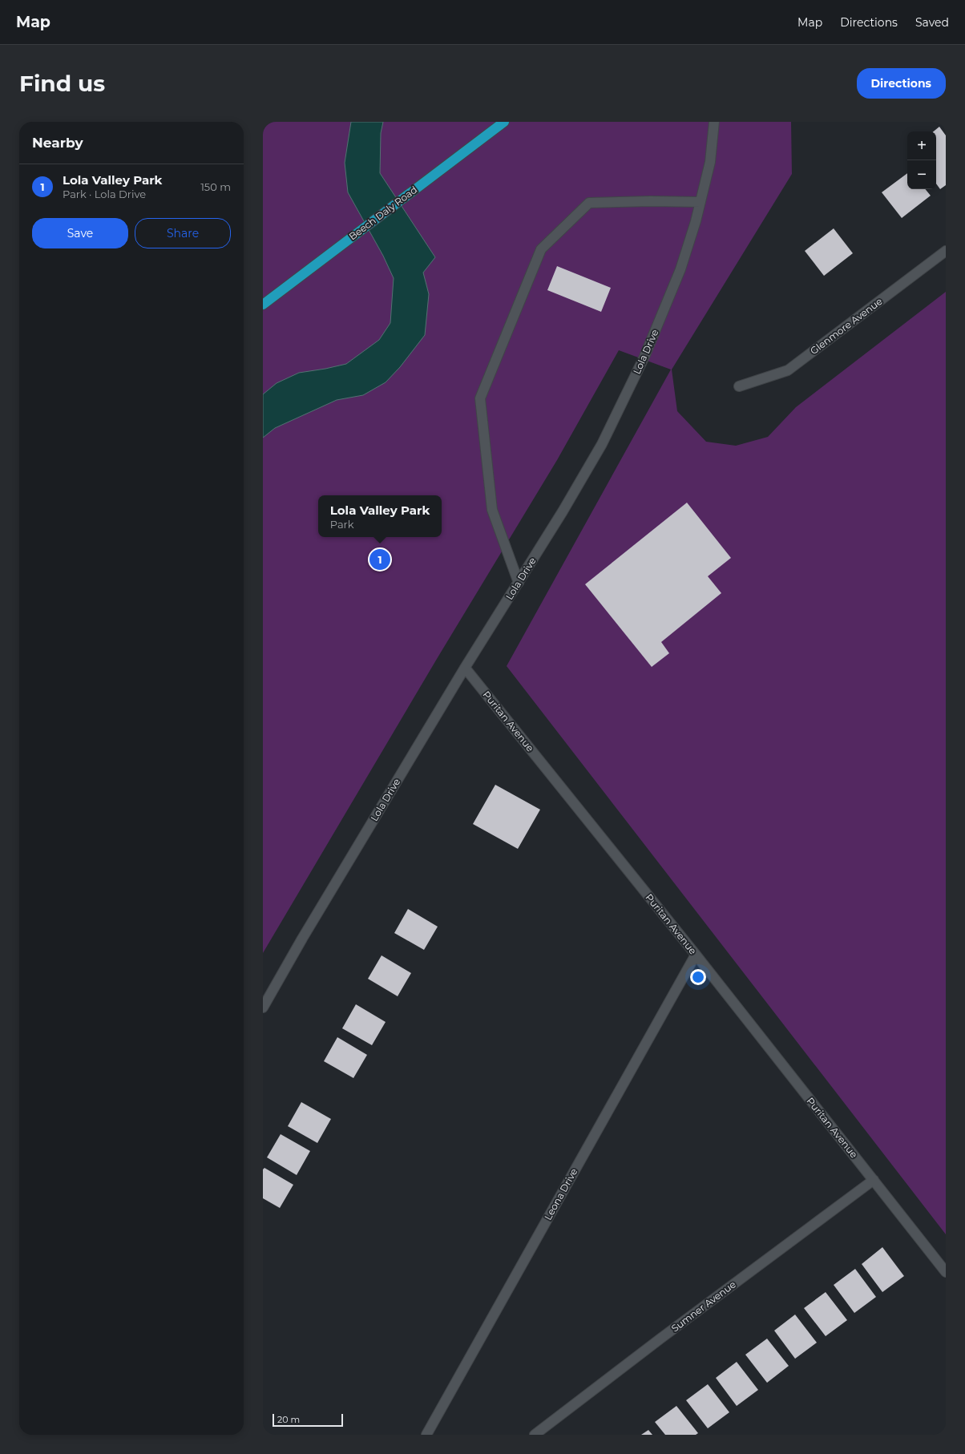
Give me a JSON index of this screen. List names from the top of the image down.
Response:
{
  "streets": {
    "main road": ["Beech Daly Road"],
    "street": [
      "Glenmore Avenue",
      "Lola Drive",
      "Puritan Avenue",
      "Leona Drive",
      "Sumner Avenue"
    ]
  },
  "crossings": [
    ["Lola Drive", "Puritan Avenue"],
    ["Puritan Avenue", "Leona Drive"],
    ["Puritan Avenue", "Sumner Avenue"]
  ],
  "scale_bar": "20 m",
  "page": {
    "header": "Map",
    "nav": ["Map", "Directions", "Saved"],
    "buttons": [
      "Directions",
      ["Save", "Share"]
    ],
    "title": "Find us",
    "heading": "Nearby",
    "map_buttons": ["+", "−"],
    "list": [
      {
        "mark": "1",
        "name": "Lola Valley Park",
        "note": "Park · Lola Drive",
        "value": "150 m"
      }
    ],
    "popup": ["Lola Valley Park", "Park"],
    "pins": "1",
    "scale": "20 m"
  }
}
